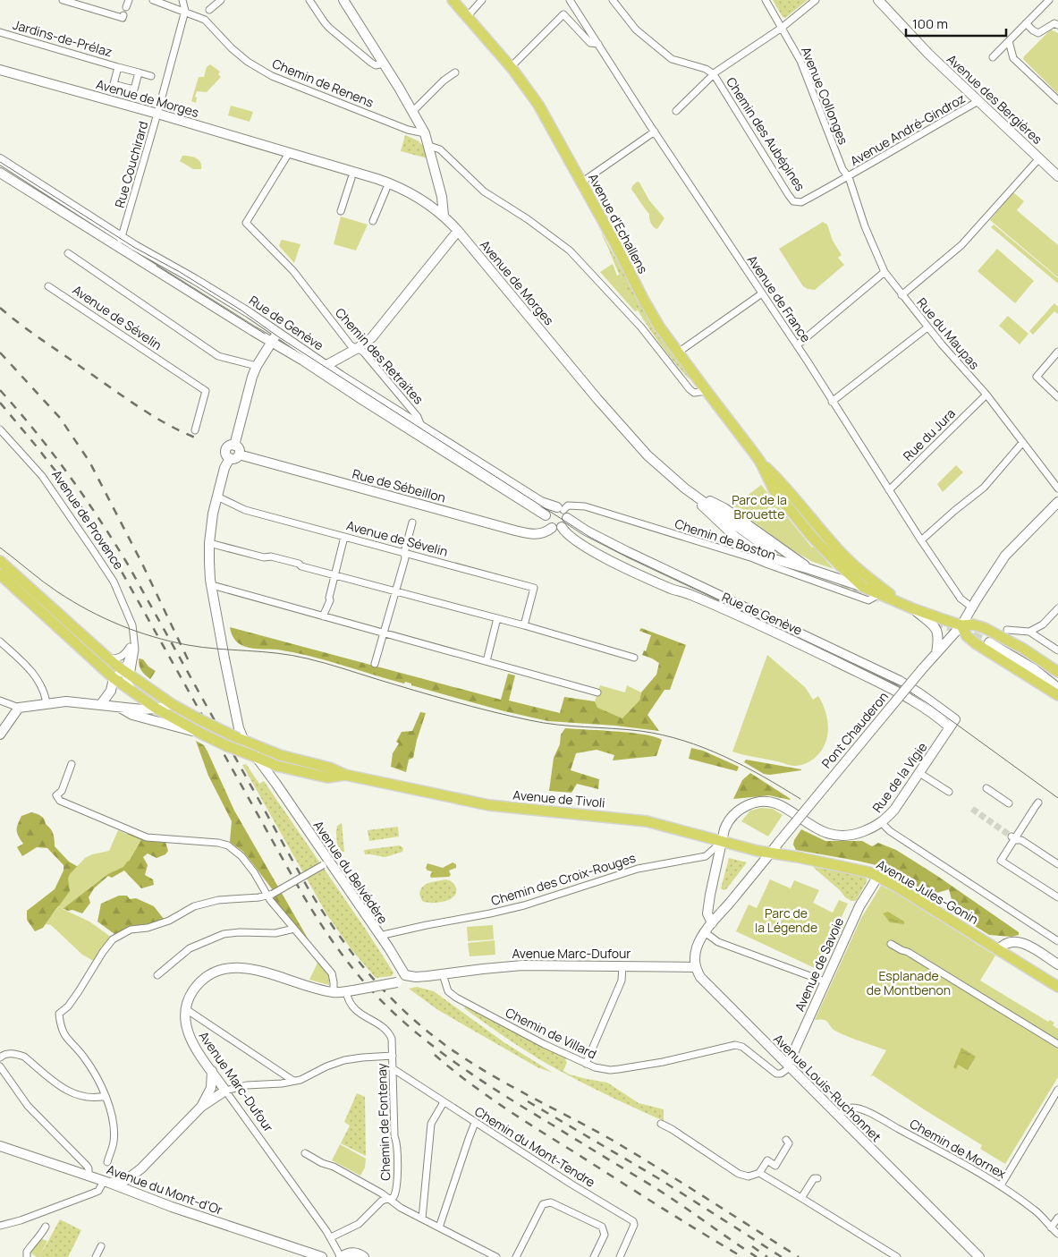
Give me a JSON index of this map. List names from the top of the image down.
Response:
{
  "streets": {
    "main road": ["Avenue d'Echallens", "Avenue de Tivoli", "Avenue Jules-Gonin"],
    "street": [
      "Jardins-de-Prélaz",
      "Chemin de Renens",
      "Avenue Collonges",
      "Avenue de Morges",
      "Avenue des Bergières",
      "Avenue André-Gindroz",
      "Chemin des Aubépines",
      "Rue Couchirard",
      "Avenue de France",
      "Avenue de Sévelin",
      "Rue de Genève",
      "Rue du Maupas",
      "Chemin des Retraites",
      "Rue du Jura",
      "Rue de Sébeillon",
      "Avenue de Provence",
      "Chemin de Boston",
      "Pont Chauderon",
      "Rue de la Vigie",
      "Avenue du Belvédère",
      "Chemin des Croix-Rouges",
      "Avenue Marc-Dufour",
      "Avenue de Savoie",
      "Chemin de Villard",
      "Avenue Louis-Ruchonnet",
      "Chemin de Fontenay",
      "Chemin du Mont-Tendre",
      "Chemin de Mornex",
      "Avenue du Mont-d'Or"
    ]
  },
  "crossings": [
    ["Chemin de Renens", "Rue Couchirard"],
    ["Avenue Collonges", "Avenue André-Gindroz"],
    ["Avenue Collonges", "Chemin des Aubépines"],
    ["Avenue Collonges", "Rue du Maupas"],
    ["Avenue de Morges", "Rue Couchirard"],
    ["Avenue de Morges", "Avenue d'Echallens"],
    ["Avenue de Morges", "Chemin des Retraites"],
    ["Avenue des Bergières", "Avenue André-Gindroz"],
    ["Avenue André-Gindroz", "Chemin des Aubépines"],
    ["Avenue André-Gindroz", "Rue du Maupas"],
    ["Chemin des Aubépines", "Rue du Maupas"],
    ["Rue Couchirard", "Rue de Genève"],
    ["Avenue d'Echallens", "Chemin de Boston"],
    ["Avenue de France", "Rue du Jura"],
    ["Avenue de France", "Pont Chauderon"],
    ["Rue de Genève", "Chemin des Retraites"],
    ["Rue de Genève", "Rue de Sébeillon"],
    ["Rue de Genève", "Chemin de Boston"],
    ["Rue de Genève", "Rue de la Vigie"],
    ["Rue du Maupas", "Rue du Jura"],
    ["Rue de Sébeillon", "Chemin de Boston"],
    ["Pont Chauderon", "Avenue de Tivoli"],
    ["Pont Chauderon", "Avenue Jules-Gonin"],
    ["Rue de la Vigie", "Avenue de Tivoli"],
    ["Rue de la Vigie", "Chemin des Croix-Rouges"],
    ["Avenue de Tivoli", "Avenue du Belvédère"],
    ["Avenue de Tivoli", "Chemin des Croix-Rouges"],
    ["Avenue de Tivoli", "Avenue Jules-Gonin"],
    ["Avenue du Belvédère", "Chemin des Croix-Rouges"],
    ["Avenue du Belvédère", "Avenue Marc-Dufour"],
    ["Avenue Jules-Gonin", "Avenue de Savoie"],
    ["Avenue Marc-Dufour", "Chemin de Villard"],
    ["Avenue Marc-Dufour", "Avenue Louis-Ruchonnet"],
    ["Avenue Marc-Dufour", "Chemin de Fontenay"],
    ["Avenue de Savoie", "Chemin de Villard"],
    ["Avenue de Savoie", "Avenue Louis-Ruchonnet"],
    ["Chemin de Villard", "Avenue Louis-Ruchonnet"],
    ["Avenue Louis-Ruchonnet", "Chemin de Mornex"],
    ["Chemin de Fontenay", "Chemin du Mont-Tendre"]
  ],
  "parks": ["Parc de la Brouette", "Parc de la Légende", "Esplanade de Montbenon"],
  "scale_bar": "100 m"
}
